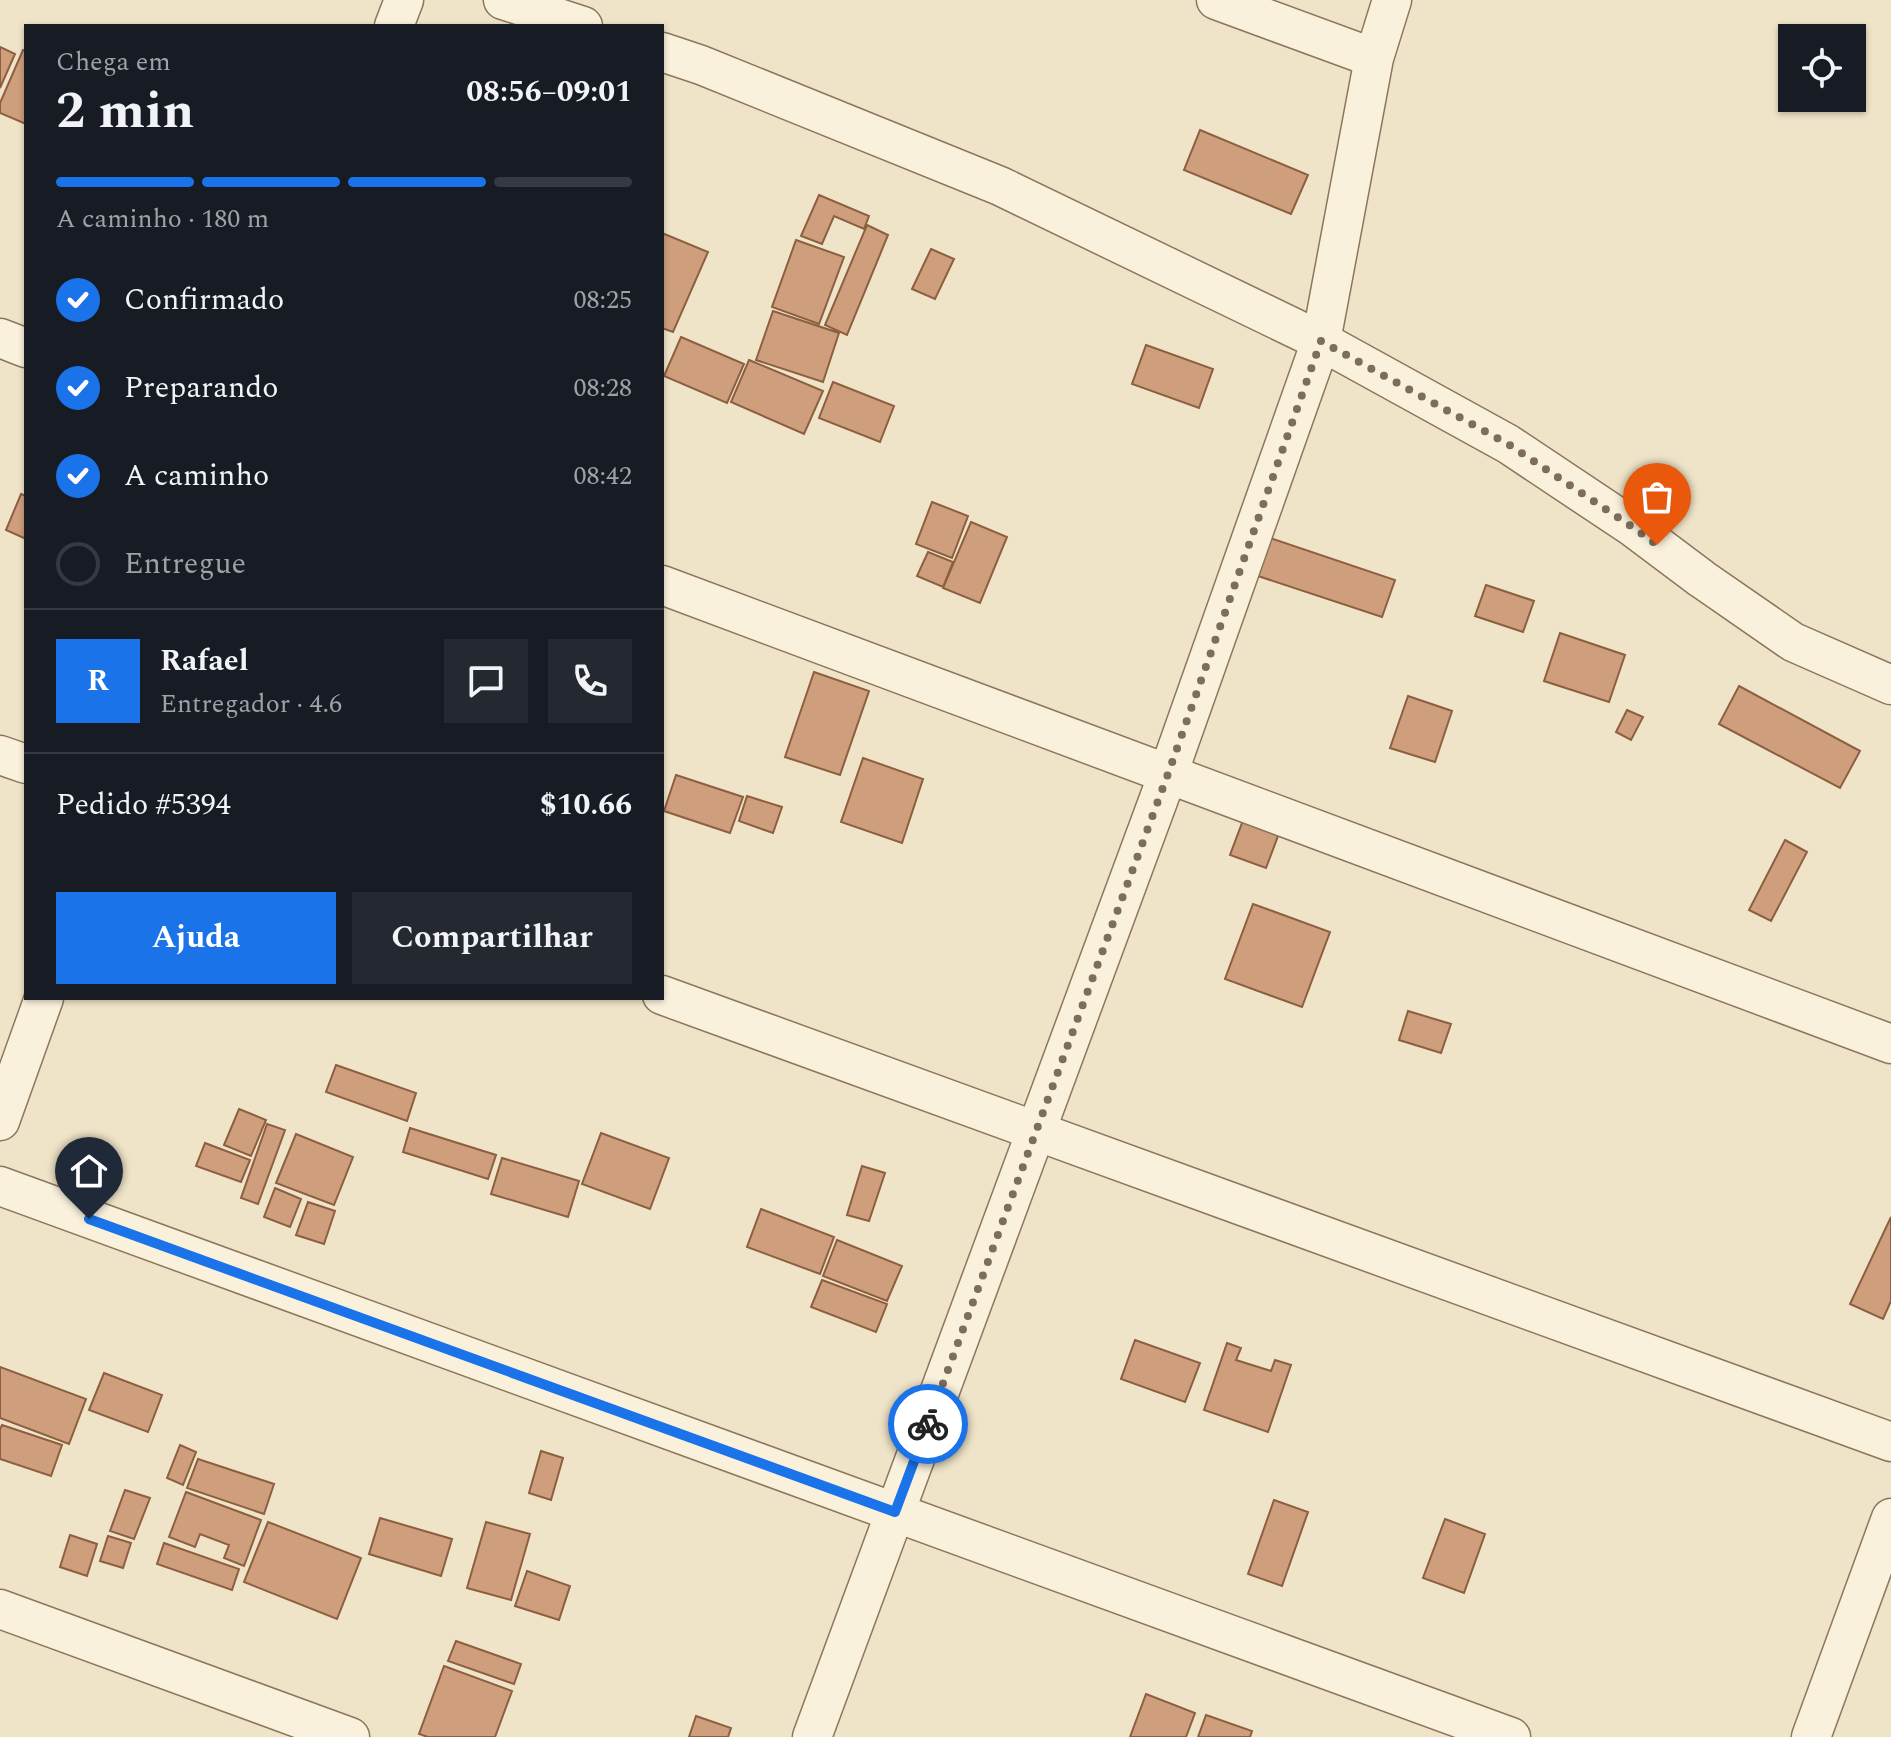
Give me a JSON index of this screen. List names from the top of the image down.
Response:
{
  "page": {
    "heading": ["2 min", "Chega em", "08:56–09:01"],
    "panel": [
      "Rafael",
      "Entregador · 4.6",
      "Pedido #5394",
      "$10.66"
    ],
    "bar": "A caminho · 180 m",
    "list": [
      ["Confirmado", "08:25"],
      ["Preparando", "08:28"],
      ["A caminho", "08:42"],
      "Entregue"
    ],
    "round": "R",
    "buttons": ["Ajuda", "Compartilhar"]
  }
}
